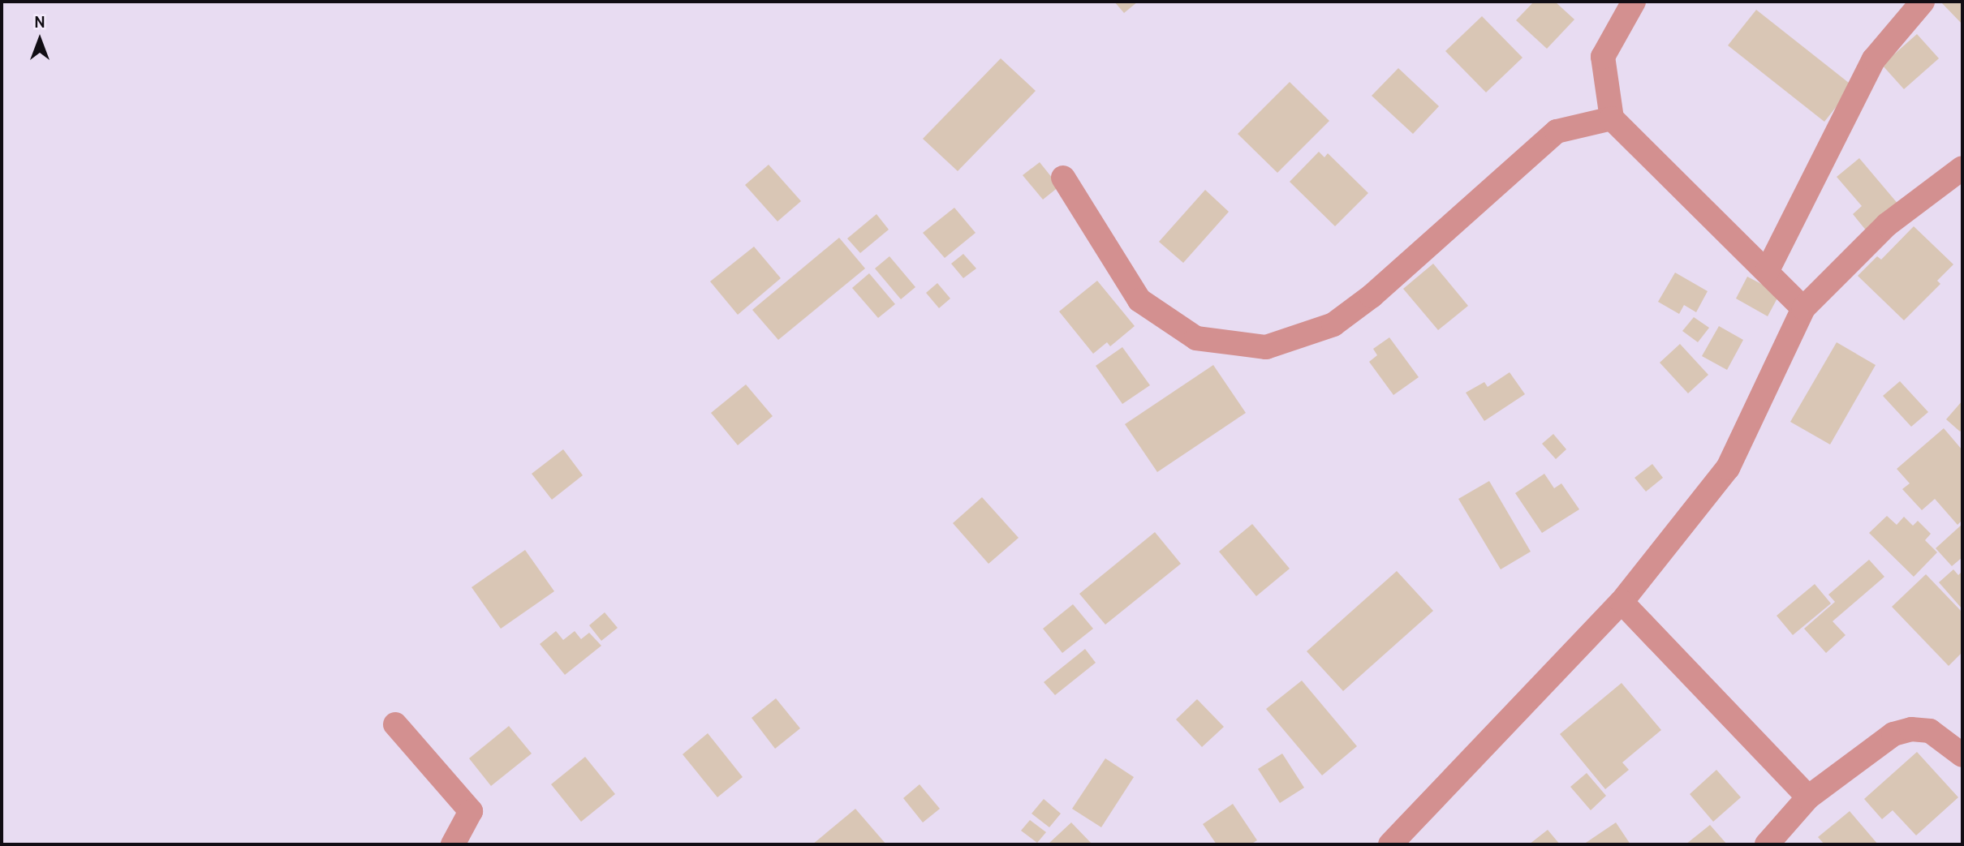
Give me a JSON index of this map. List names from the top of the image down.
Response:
{
  "north": "top"
}
